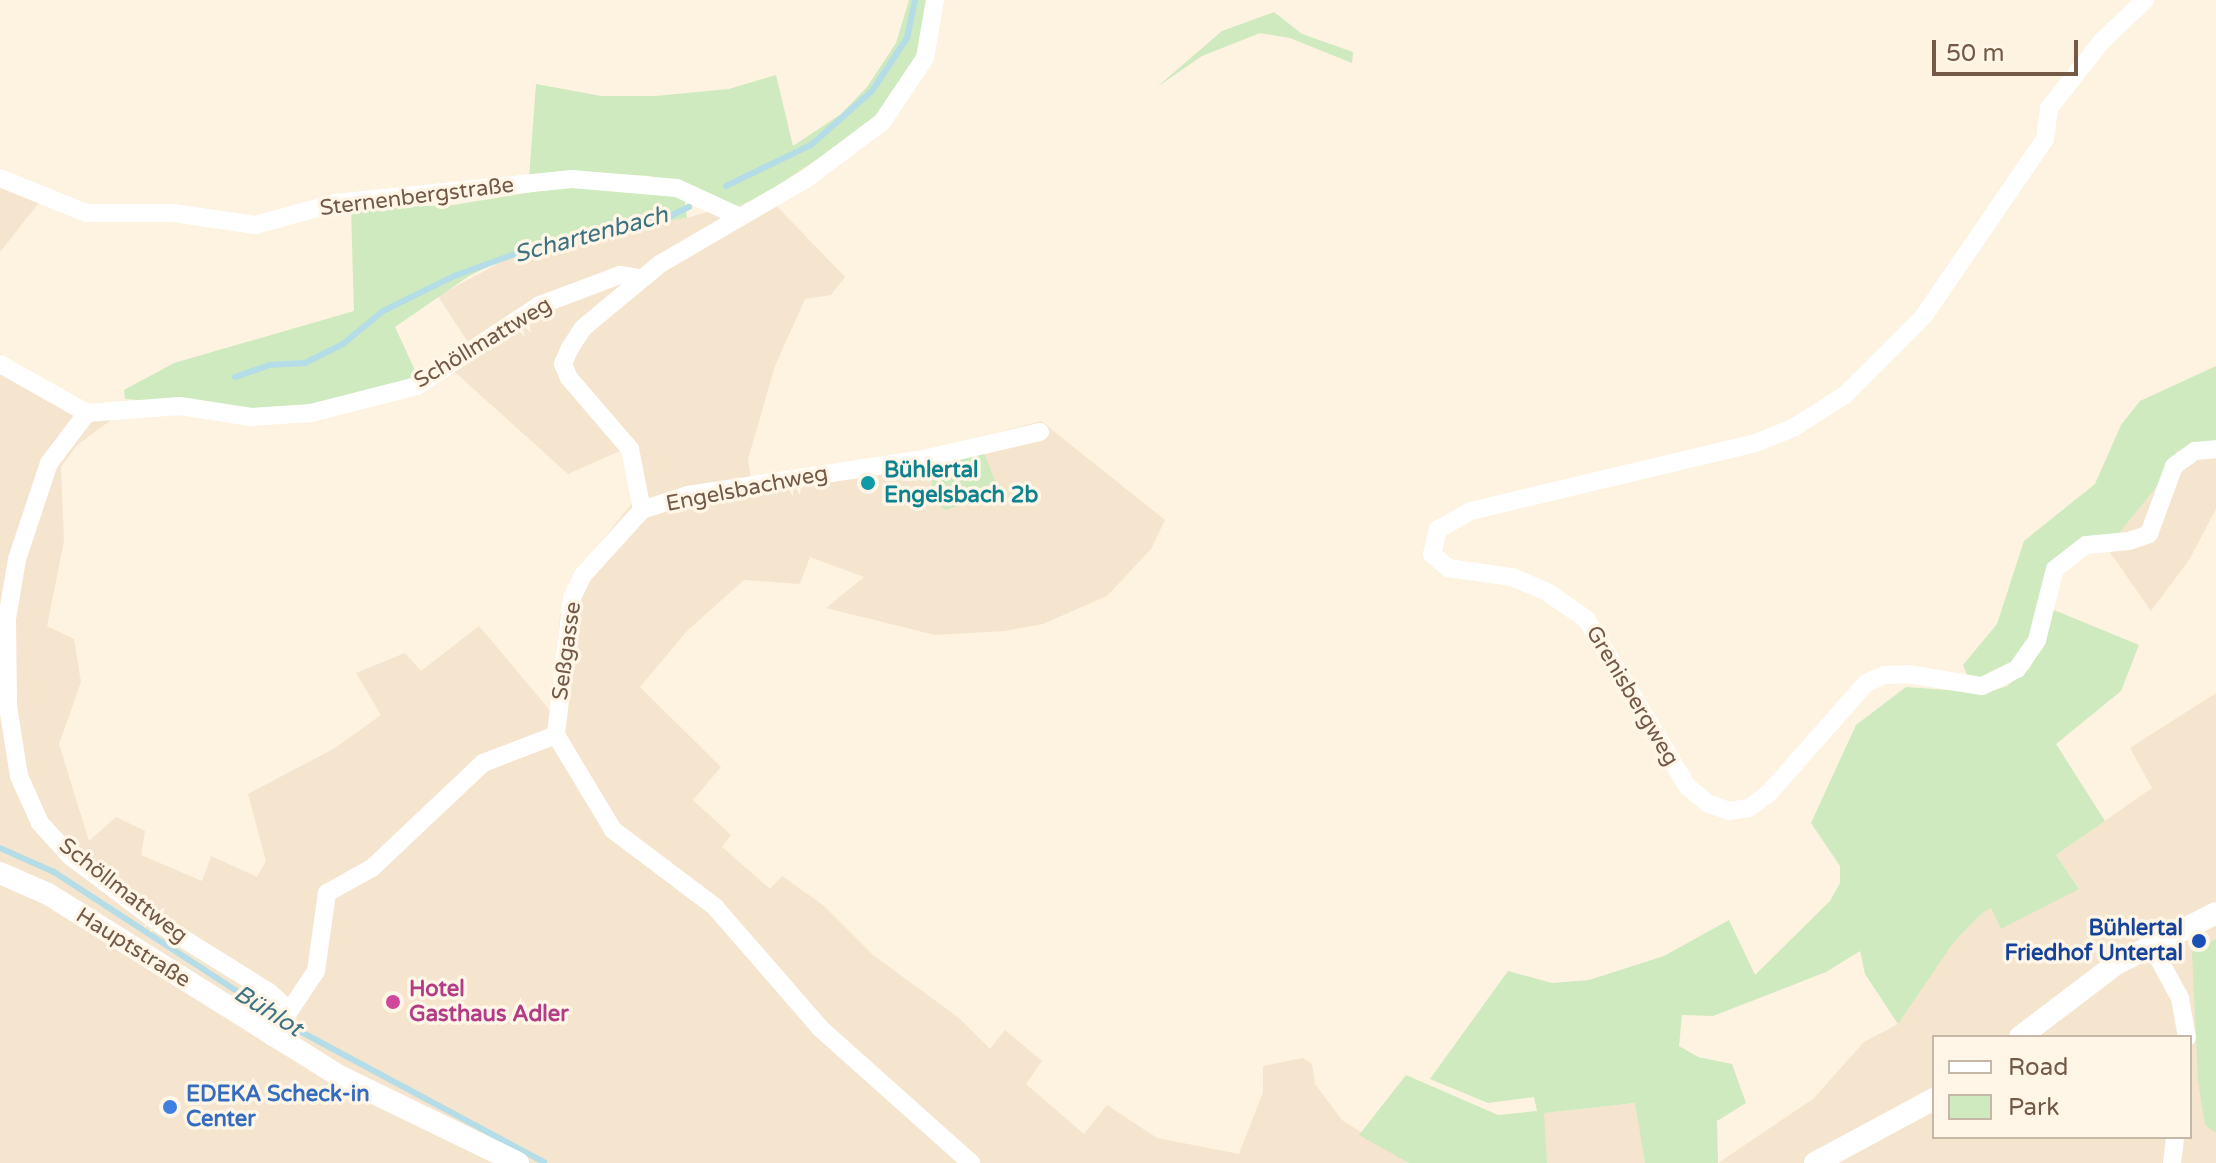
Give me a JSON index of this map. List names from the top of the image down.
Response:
{
  "streets": {
    "street": [
      "Sternenbergstraße",
      "Schöllmattweg",
      "Engelsbachweg",
      "Seßgasse",
      "Grenisbergweg",
      "Hauptstraße"
    ]
  },
  "crossings": [
    ["Engelsbachweg", "Seßgasse"]
  ],
  "water": ["Schartenbach", "Bühlot"],
  "places": [
    "Bühlertal Engelsbach 2b",
    "Bühlertal Friedhof Untertal",
    "Hotel Gasthaus Adler",
    "EDEKA Scheck-in Center"
  ],
  "legend": ["Road", "Park"],
  "scale_bar": "50 m"
}
